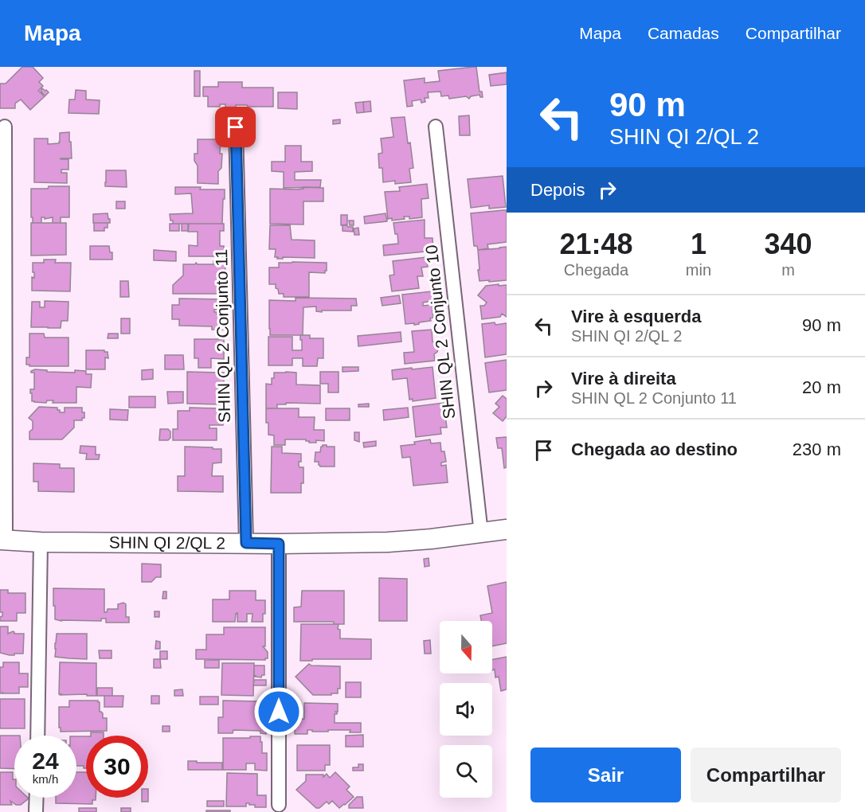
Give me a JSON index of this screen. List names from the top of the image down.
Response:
{
  "streets": {
    "street": ["SHIN QL 2 Conjunto 10", "SHIN QL 2 Conjunto 11", "SHIN QI 2/QL 2"]
  },
  "crossings": [
    ["SHIN QL 2 Conjunto 10", "SHIN QI 2/QL 2"],
    ["SHIN QL 2 Conjunto 11", "SHIN QI 2/QL 2"]
  ],
  "north": "bottom",
  "page": {
    "header": "Mapa",
    "nav": ["Mapa", "Camadas", "Compartilhar"],
    "turn": ["90 m", "SHIN QI 2/QL 2"],
    "then": "Depois",
    "eta": [
      "21:48",
      "Chegada",
      "1",
      "min",
      "340",
      "m"
    ],
    "list": [
      {
        "name": "Vire à esquerda",
        "note": "SHIN QI 2/QL 2",
        "value": "90 m"
      },
      {
        "name": "Vire à direita",
        "note": "SHIN QL 2 Conjunto 11",
        "value": "20 m"
      },
      {
        "name": "Chegada ao destino",
        "value": "230 m"
      }
    ],
    "speed": "24 km/h",
    "limit": "30",
    "buttons": ["Sair", "Compartilhar"]
  }
}
